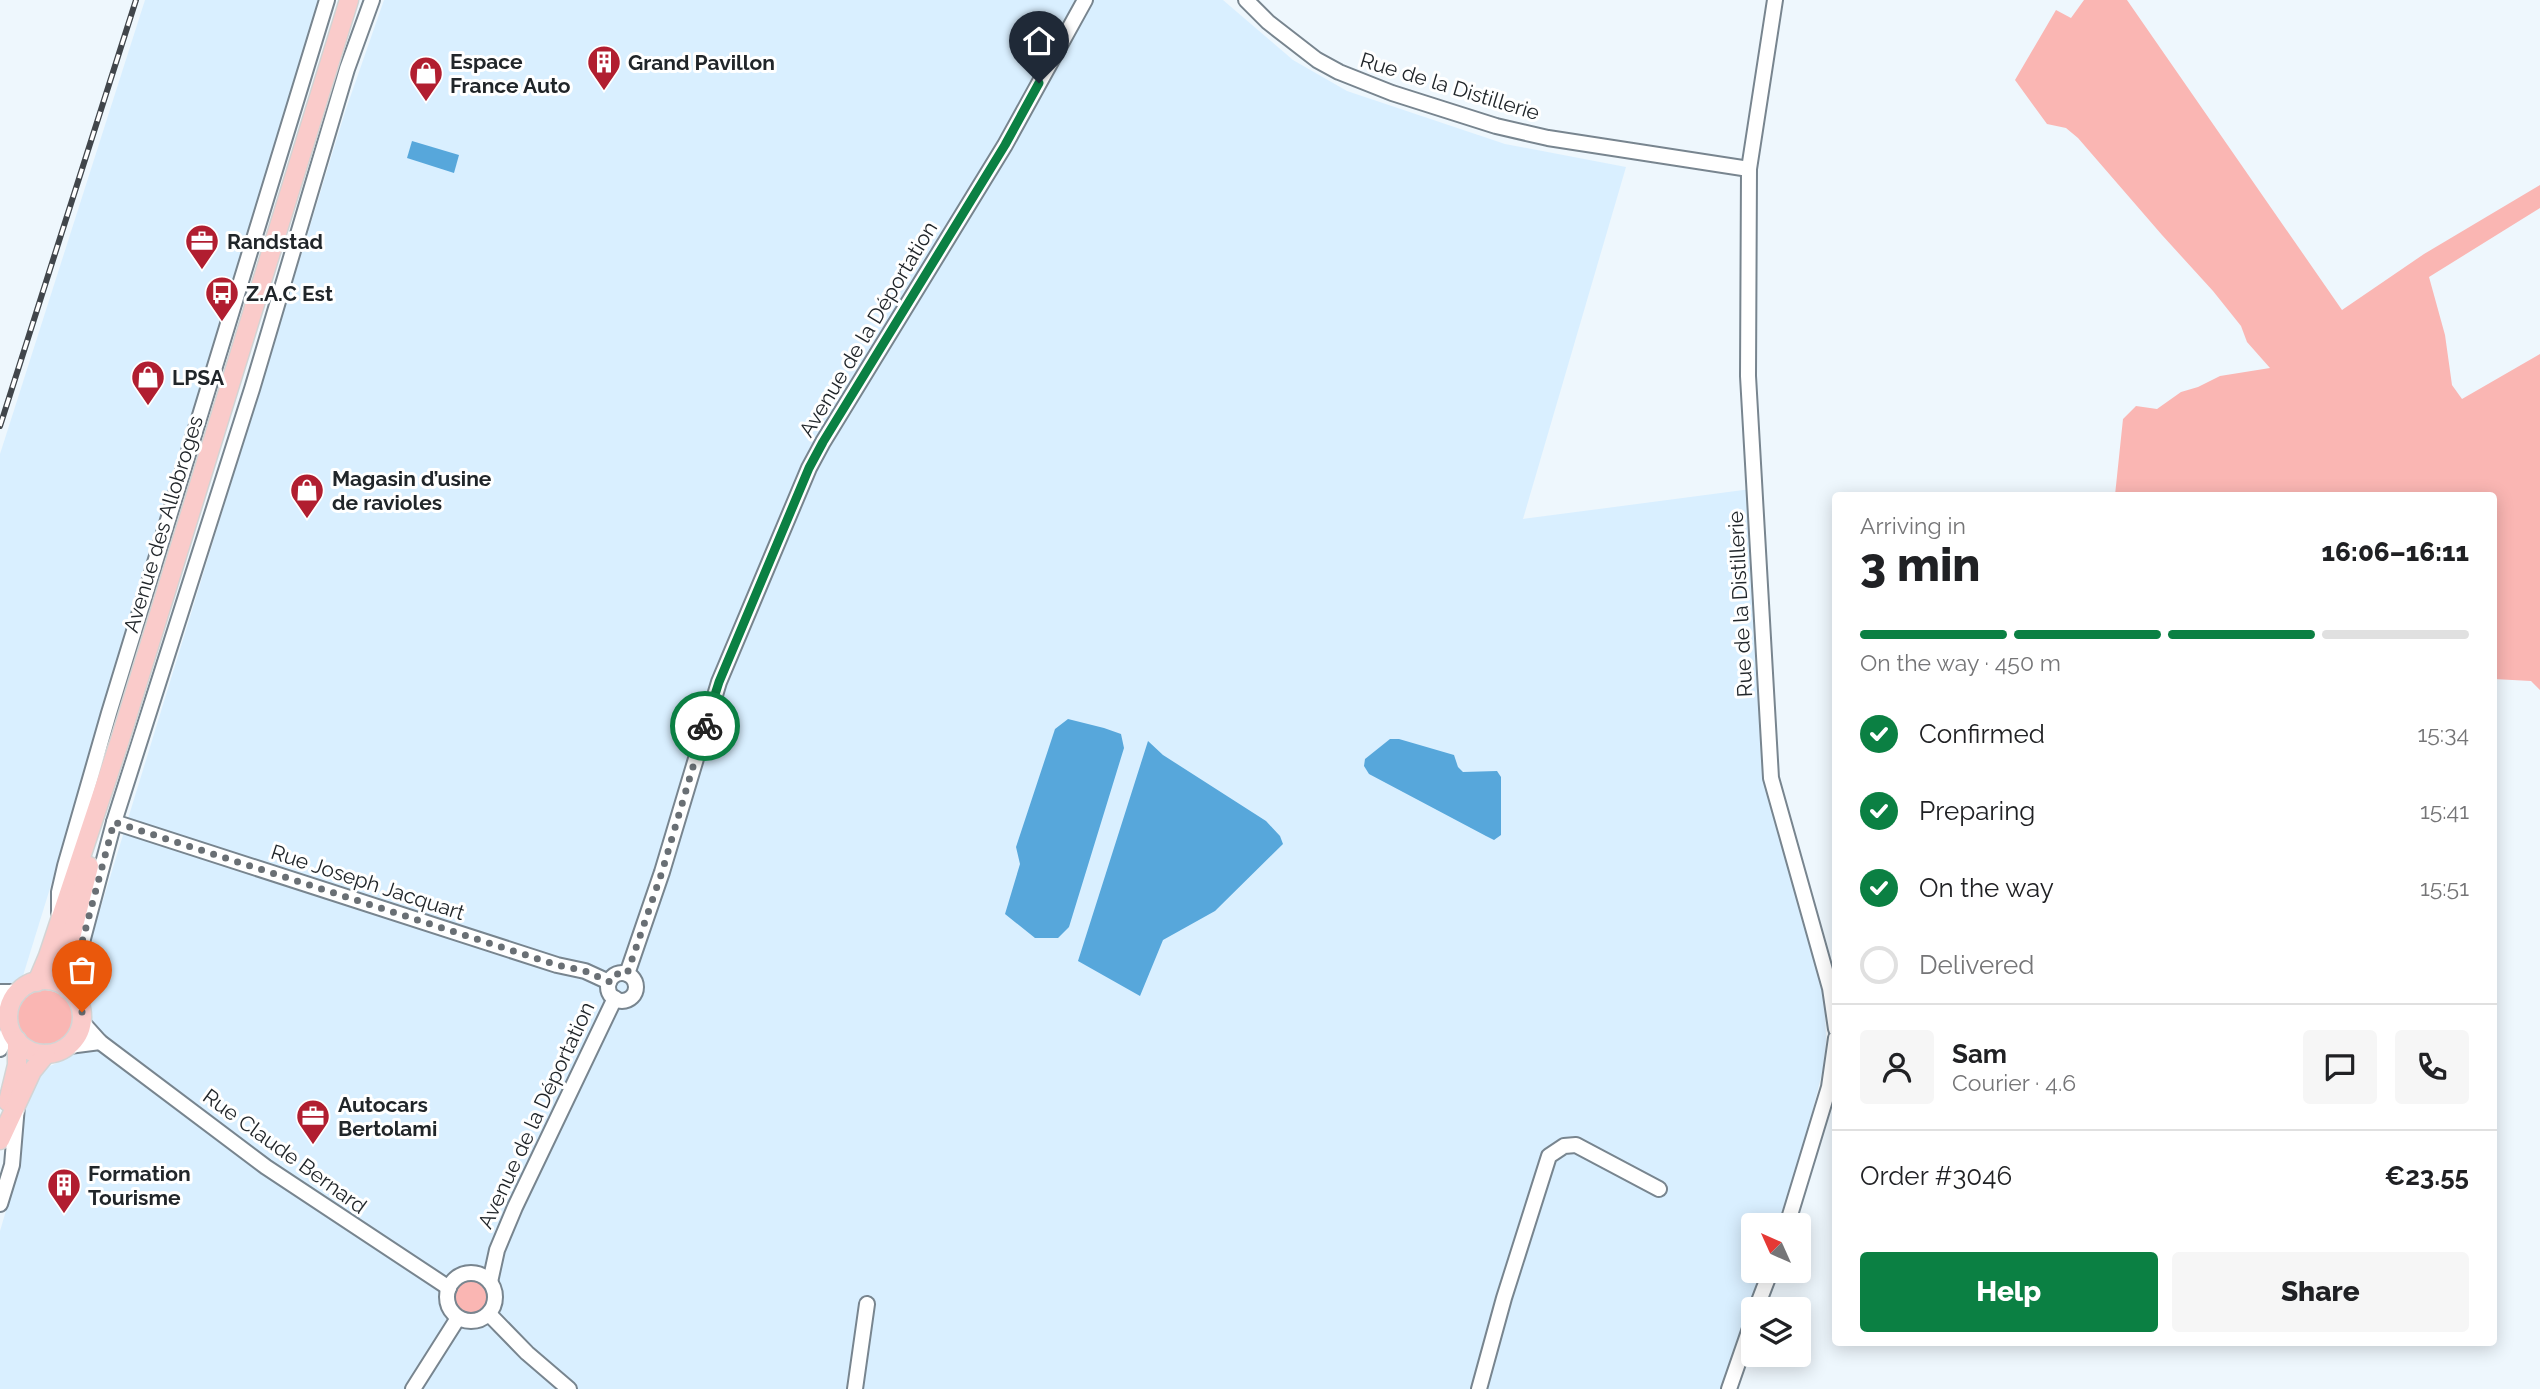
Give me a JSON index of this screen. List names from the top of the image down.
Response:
{
  "streets": {
    "main road": ["Avenue des Allobroges"],
    "street": [
      "Rue de la Distillerie",
      "Avenue de la Déportation",
      "Rue Joseph Jacquart",
      "Rue Claude Bernard"
    ]
  },
  "crossings": [
    ["Avenue de la Déportation", "Rue Joseph Jacquart"],
    ["Avenue des Allobroges", "Rue Claude Bernard"]
  ],
  "places": {
    "building": ["Grand Pavillon", "Formation Tourisme"],
    "shop": ["Espace France Auto", "LPSA", "Magasin d’usine de ravioles"],
    "office": ["Randstad", "Autocars Bertolami"],
    "bus stop": ["Z.A.C Est"]
  },
  "north": "top left",
  "page": {
    "heading": ["3 min", "Arriving in", "16:06–16:11"],
    "panel": [
      "Sam",
      "Courier · 4.6",
      "Order #3046",
      "€23.55"
    ],
    "bar": "On the way · 450 m",
    "list": [
      ["Confirmed", "15:34"],
      ["Preparing", "15:41"],
      ["On the way", "15:51"],
      "Delivered"
    ],
    "buttons": ["Help", "Share"]
  }
}
